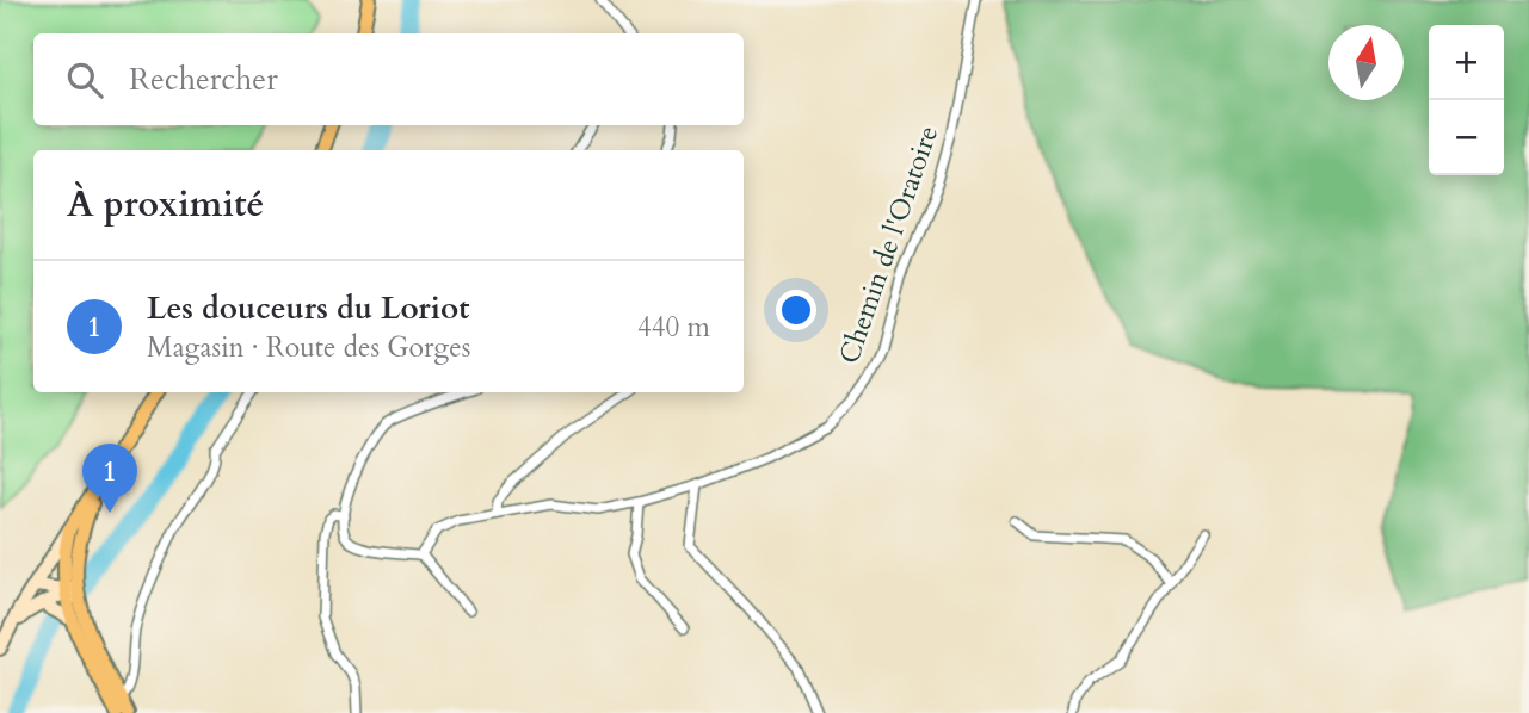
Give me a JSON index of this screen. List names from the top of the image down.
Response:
{
  "streets": {
    "street": ["Chemin de l'Oratoire"]
  },
  "north": "top",
  "page": {
    "map_buttons": ["+", "−"],
    "search": "Rechercher",
    "heading": "À proximité",
    "list": [
      {
        "mark": "1",
        "name": "Les douceurs du Loriot",
        "note": "Magasin · Route des Gorges",
        "value": "440 m"
      }
    ],
    "pins": "1"
  }
}
